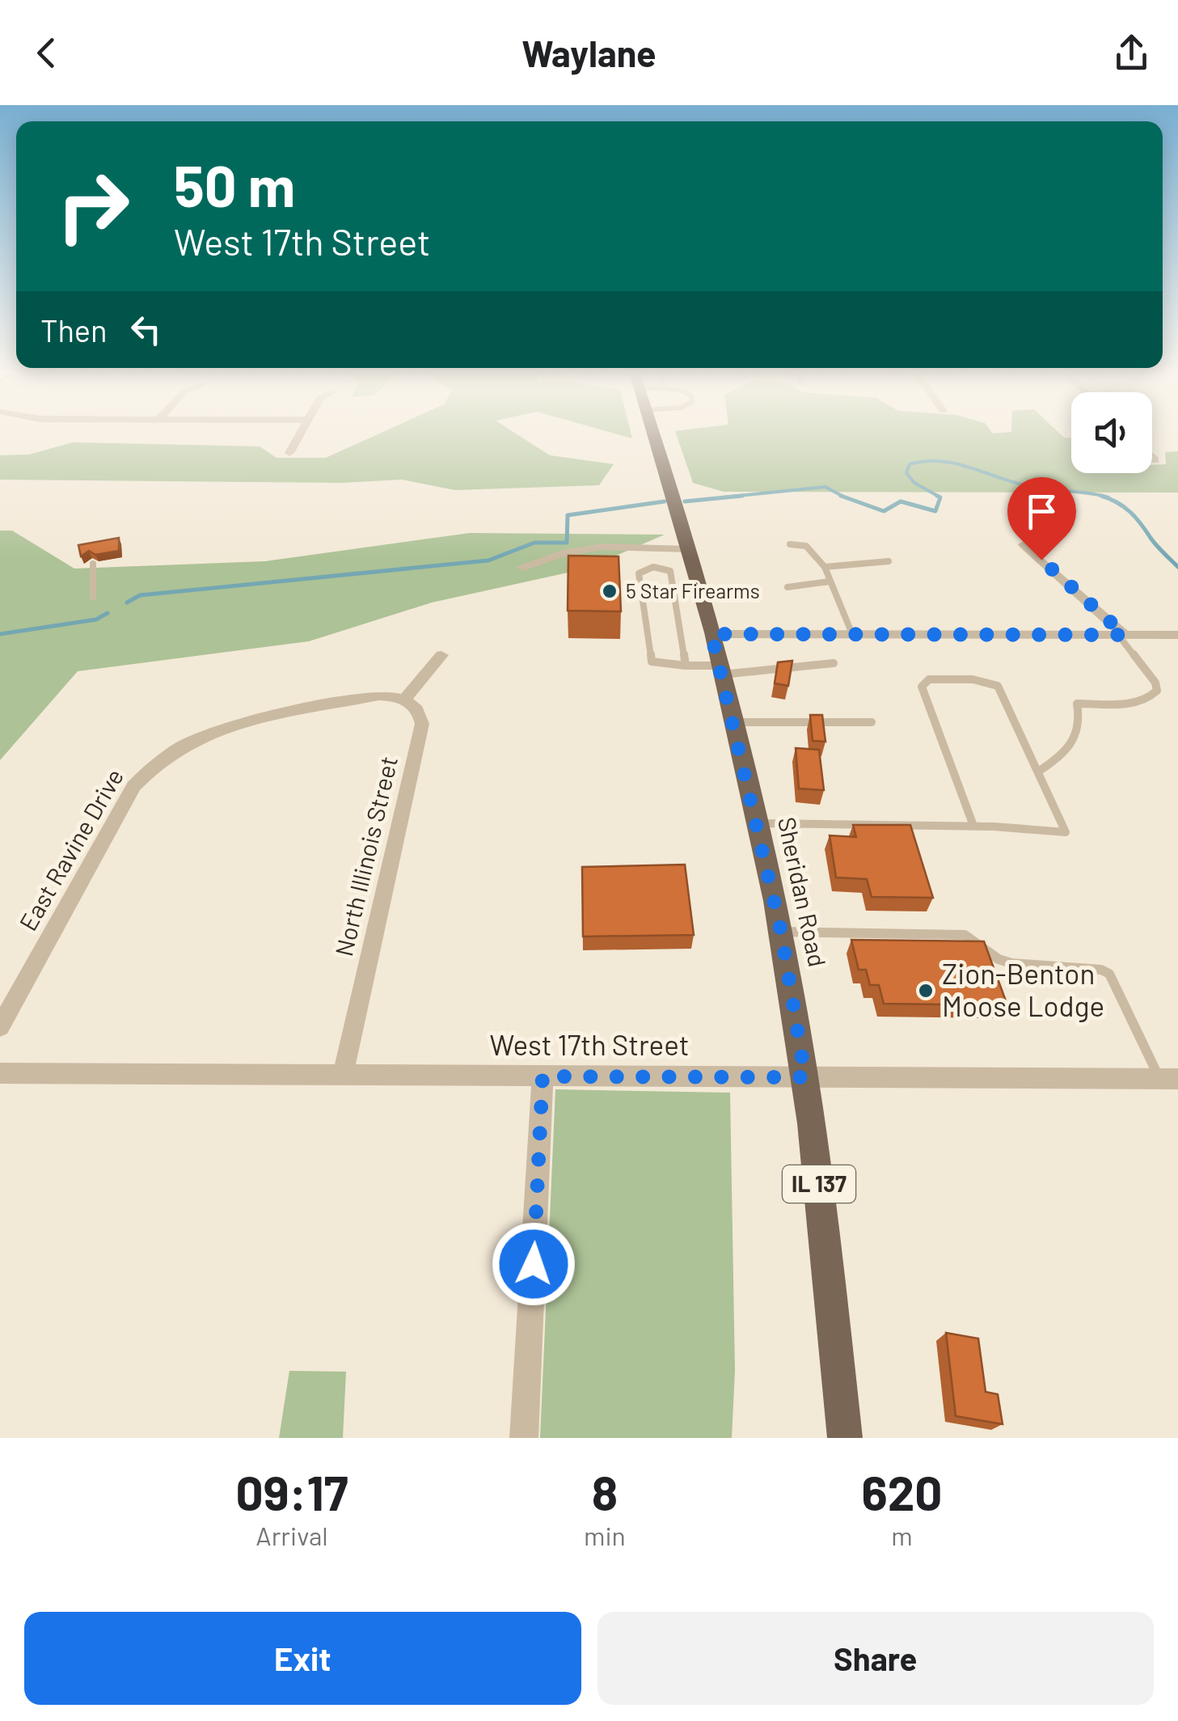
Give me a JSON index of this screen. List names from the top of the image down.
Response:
{
  "streets": {
    "main road": ["Sheridan Road", "IL 137"],
    "street": ["East Ravine Drive", "North Illinois Street", "West 17th Street"]
  },
  "crossings": [
    ["East Ravine Drive", "North Illinois Street"],
    ["North Illinois Street", "West 17th Street"],
    ["Sheridan Road", "West 17th Street"]
  ],
  "places": ["5 Star Firearms", "Zion-Benton Moose Lodge"],
  "page": {
    "header": "Waylane",
    "turn": ["50 m", "West 17th Street"],
    "then": "Then",
    "eta": [
      "09:17",
      "Arrival",
      "8",
      "min",
      "620",
      "m"
    ],
    "buttons": ["Exit", "Share"]
  }
}
